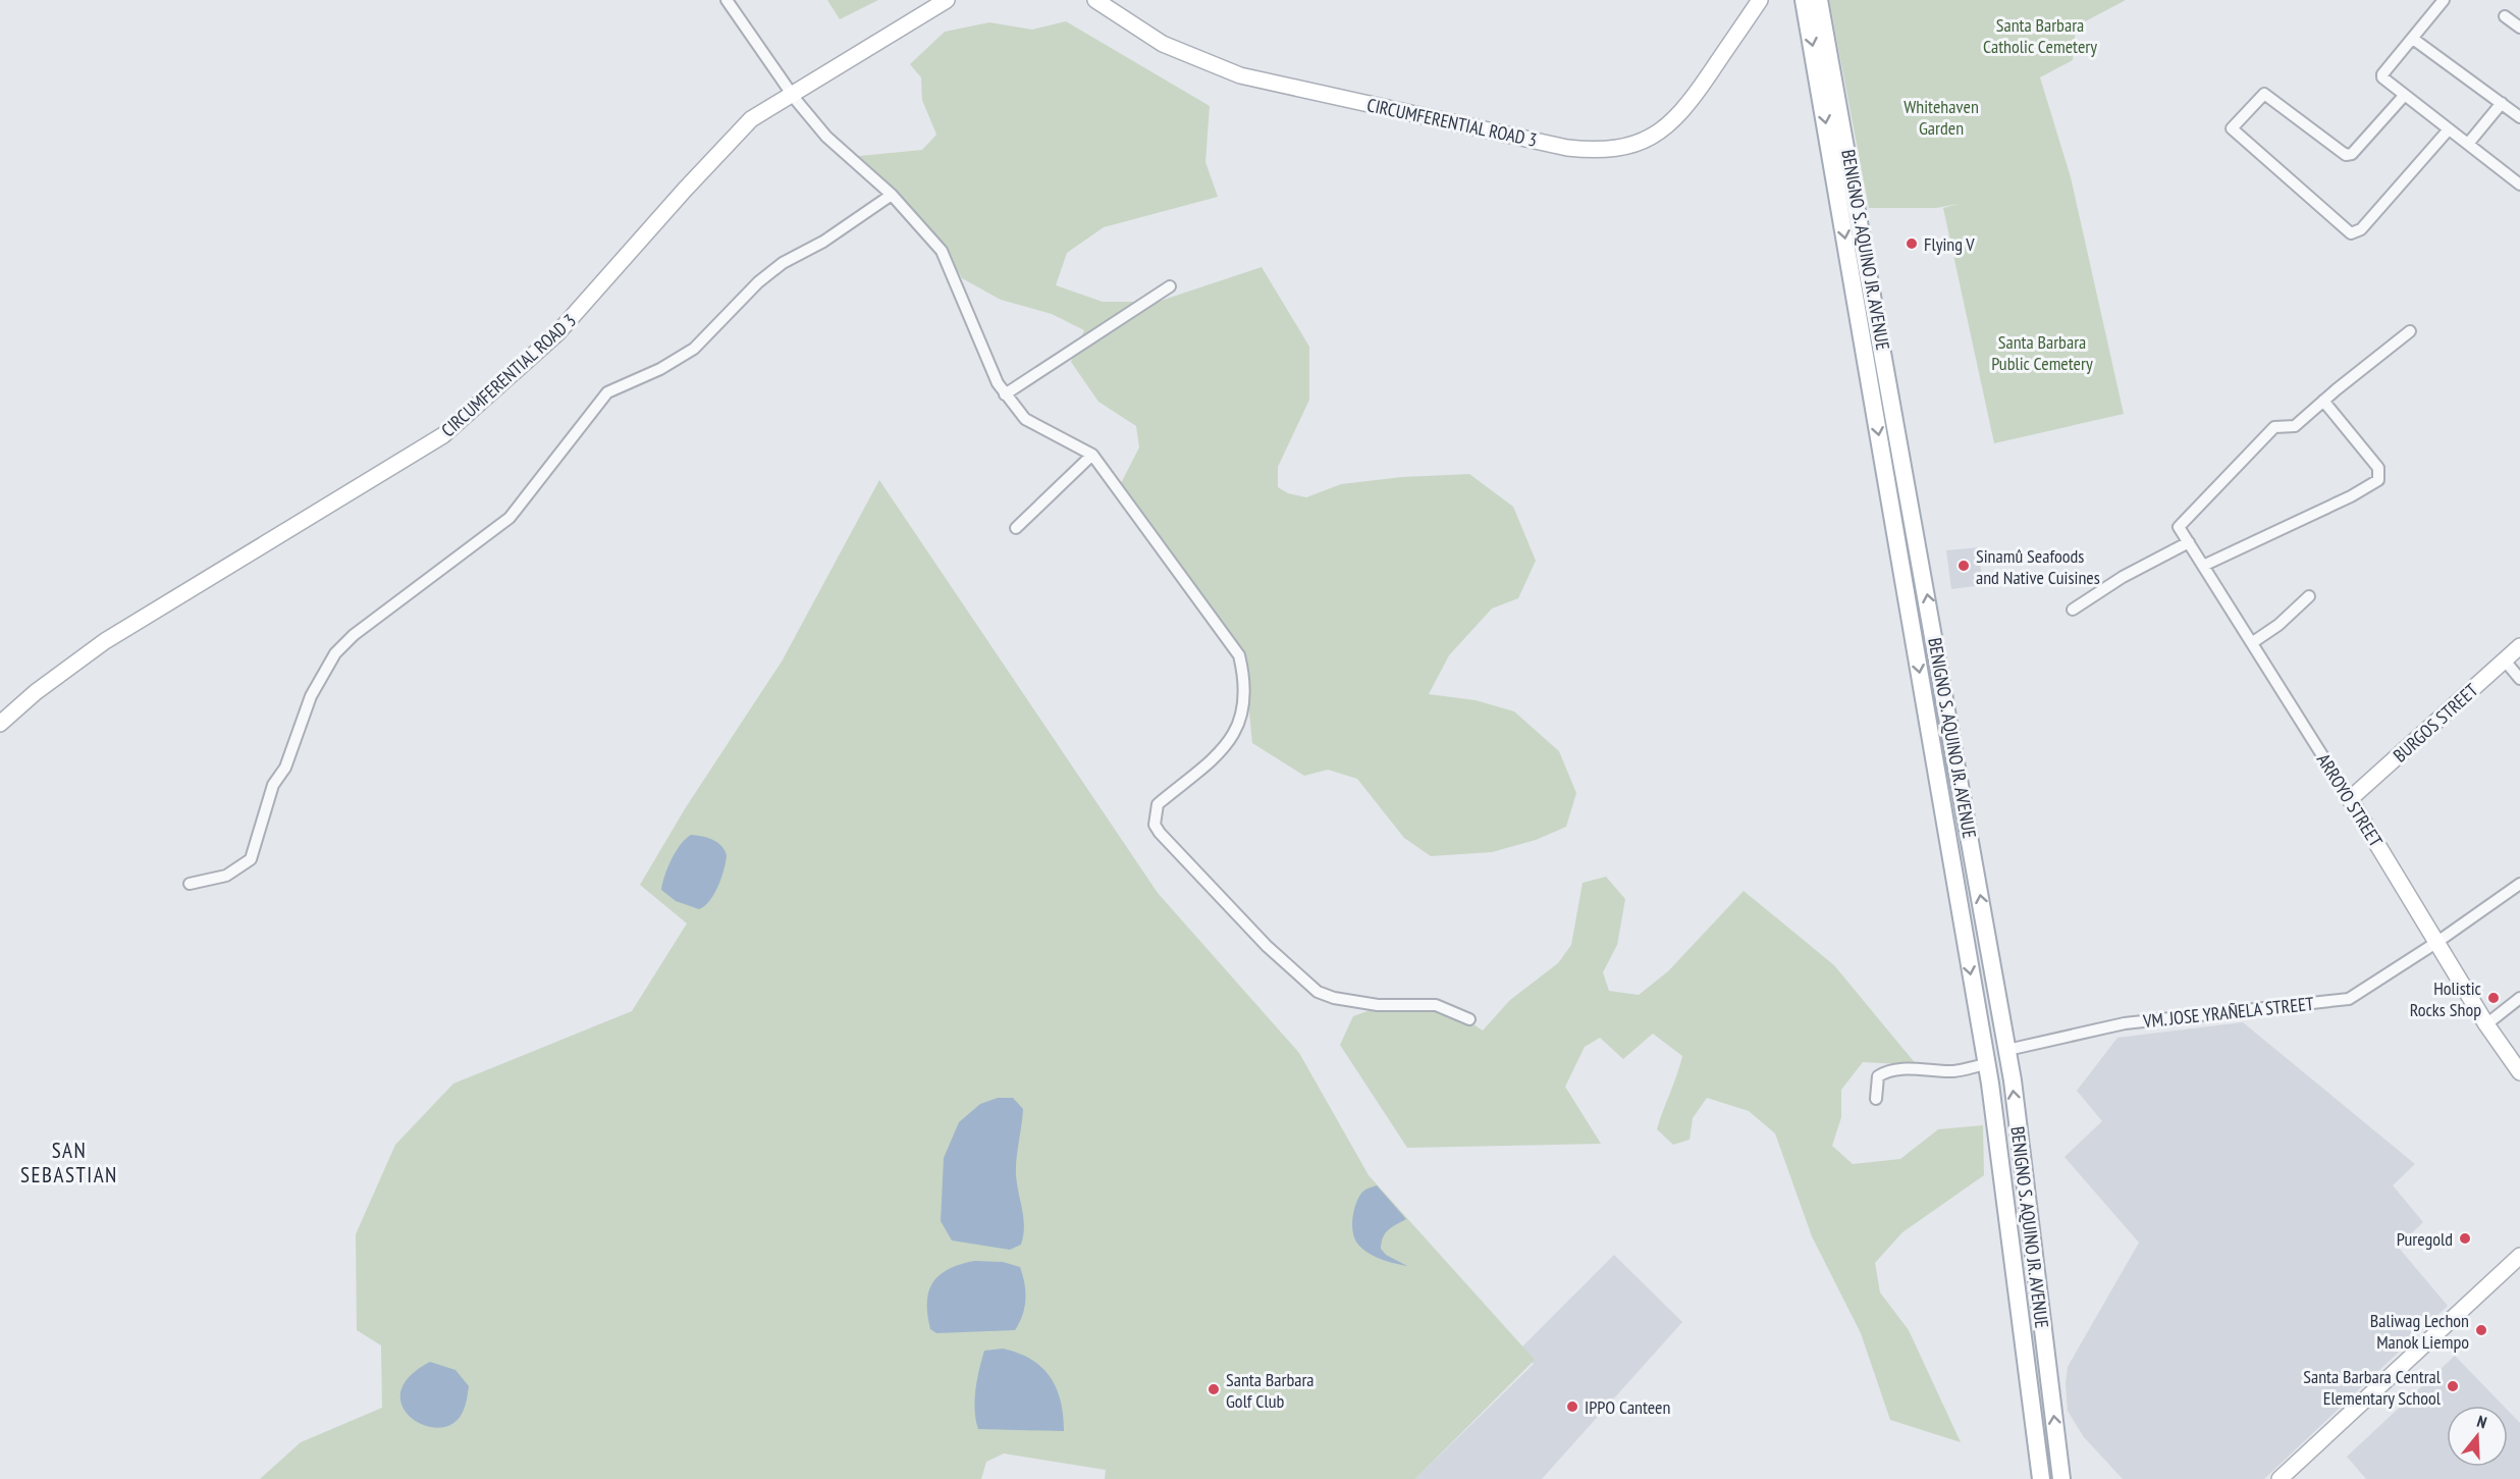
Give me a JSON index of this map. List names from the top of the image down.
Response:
{
  "streets": {
    "main road": [
      "CIRCUMFERENTIAL ROAD 3",
      "BENIGNO S. AQUINO JR. AVENUE",
      "BURGOS STREET",
      "ARROYO STREET"
    ],
    "street": ["VM. JOSE YRAÑELA STREET"]
  },
  "crossings": [
    ["BENIGNO S. AQUINO JR. AVENUE", "VM. JOSE YRAÑELA STREET"],
    ["BURGOS STREET", "ARROYO STREET"],
    ["ARROYO STREET", "VM. JOSE YRAÑELA STREET"]
  ],
  "districts": ["SAN SEBASTIAN"],
  "parks": ["Santa Barbara Catholic Cemetery", "Whitehaven Garden", "Santa Barbara Public Cemetery"],
  "places": [
    "Flying V",
    "Sinamû Seafoods and Native Cuisines",
    "Holistic Rocks Shop",
    "Puregold",
    "Baliwag Lechon Manok Liempo",
    "Santa Barbara Central Elementary School",
    "Santa Barbara Golf Club",
    "IPPO Canteen"
  ],
  "north": "top"
}
